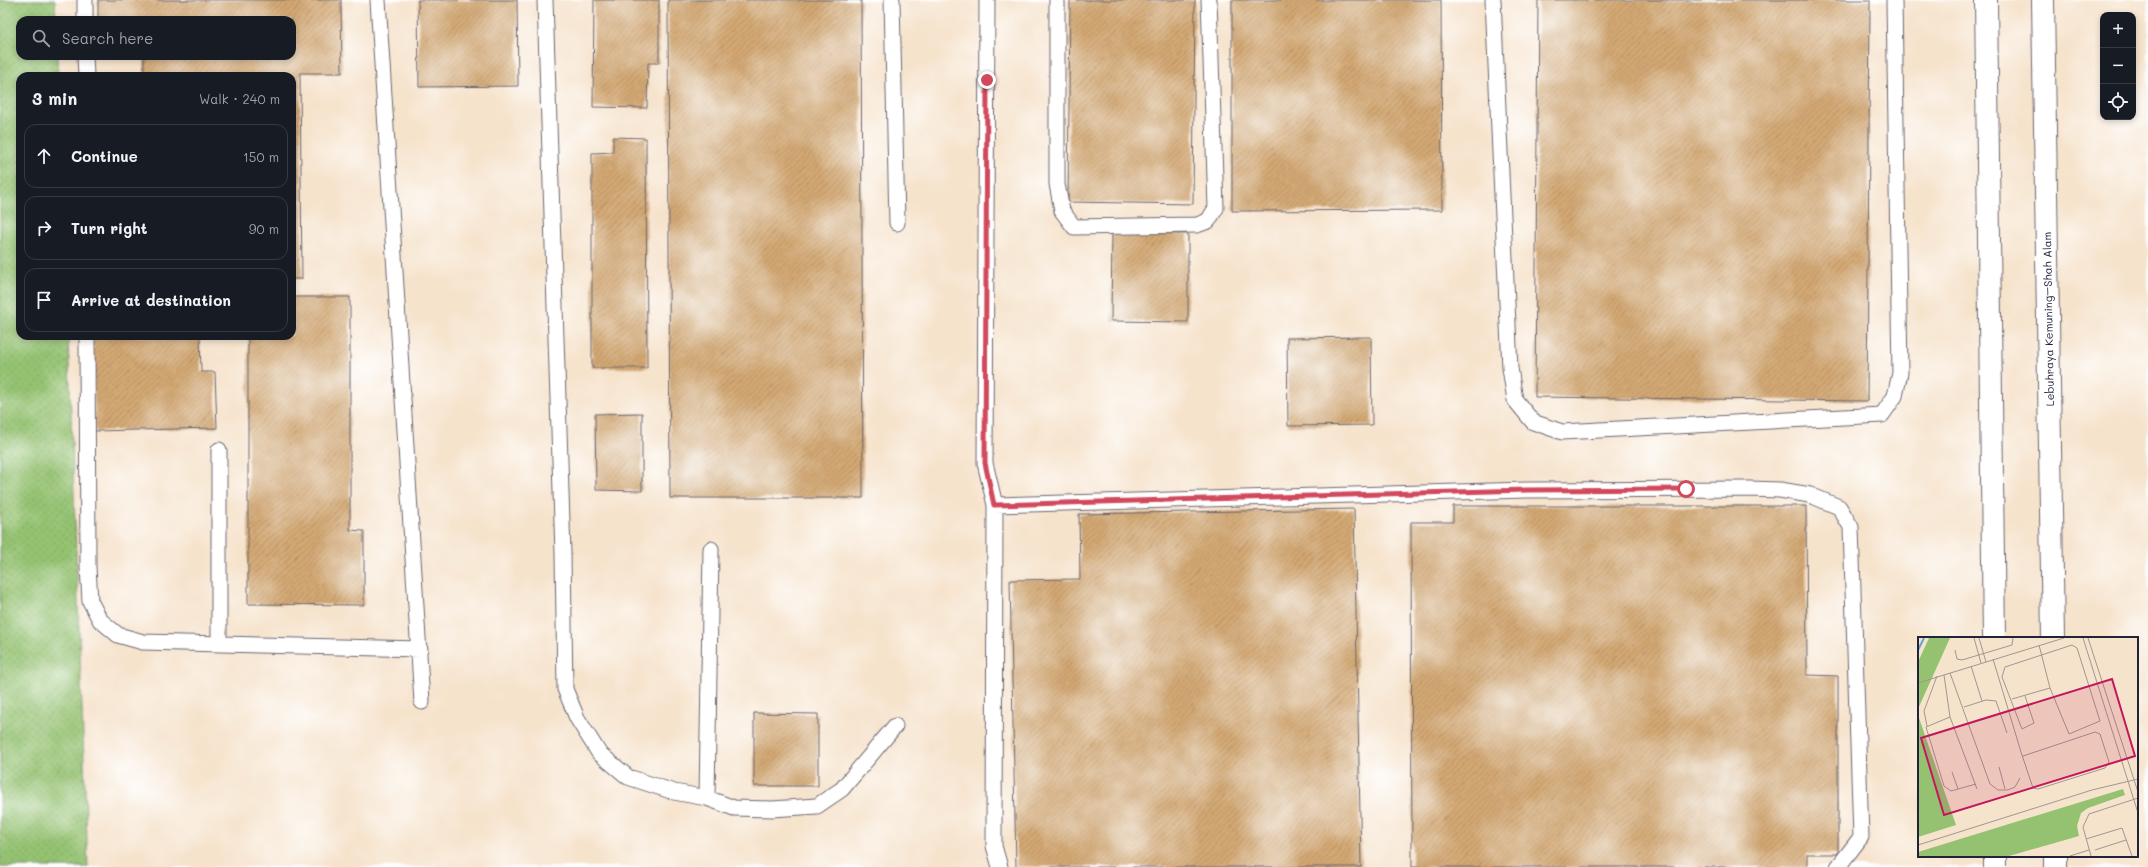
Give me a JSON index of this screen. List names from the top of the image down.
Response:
{
  "streets": {
    "highway": ["Lebuhraya Kemuning–Shah Alam"]
  },
  "page": {
    "map_buttons": ["+", "−"],
    "search": "Search here",
    "heading": ["3 min", "Walk · 240 m"],
    "list": [
      ["Continue", "150 m"],
      ["Turn right", "90 m"],
      "Arrive at destination"
    ]
  }
}
